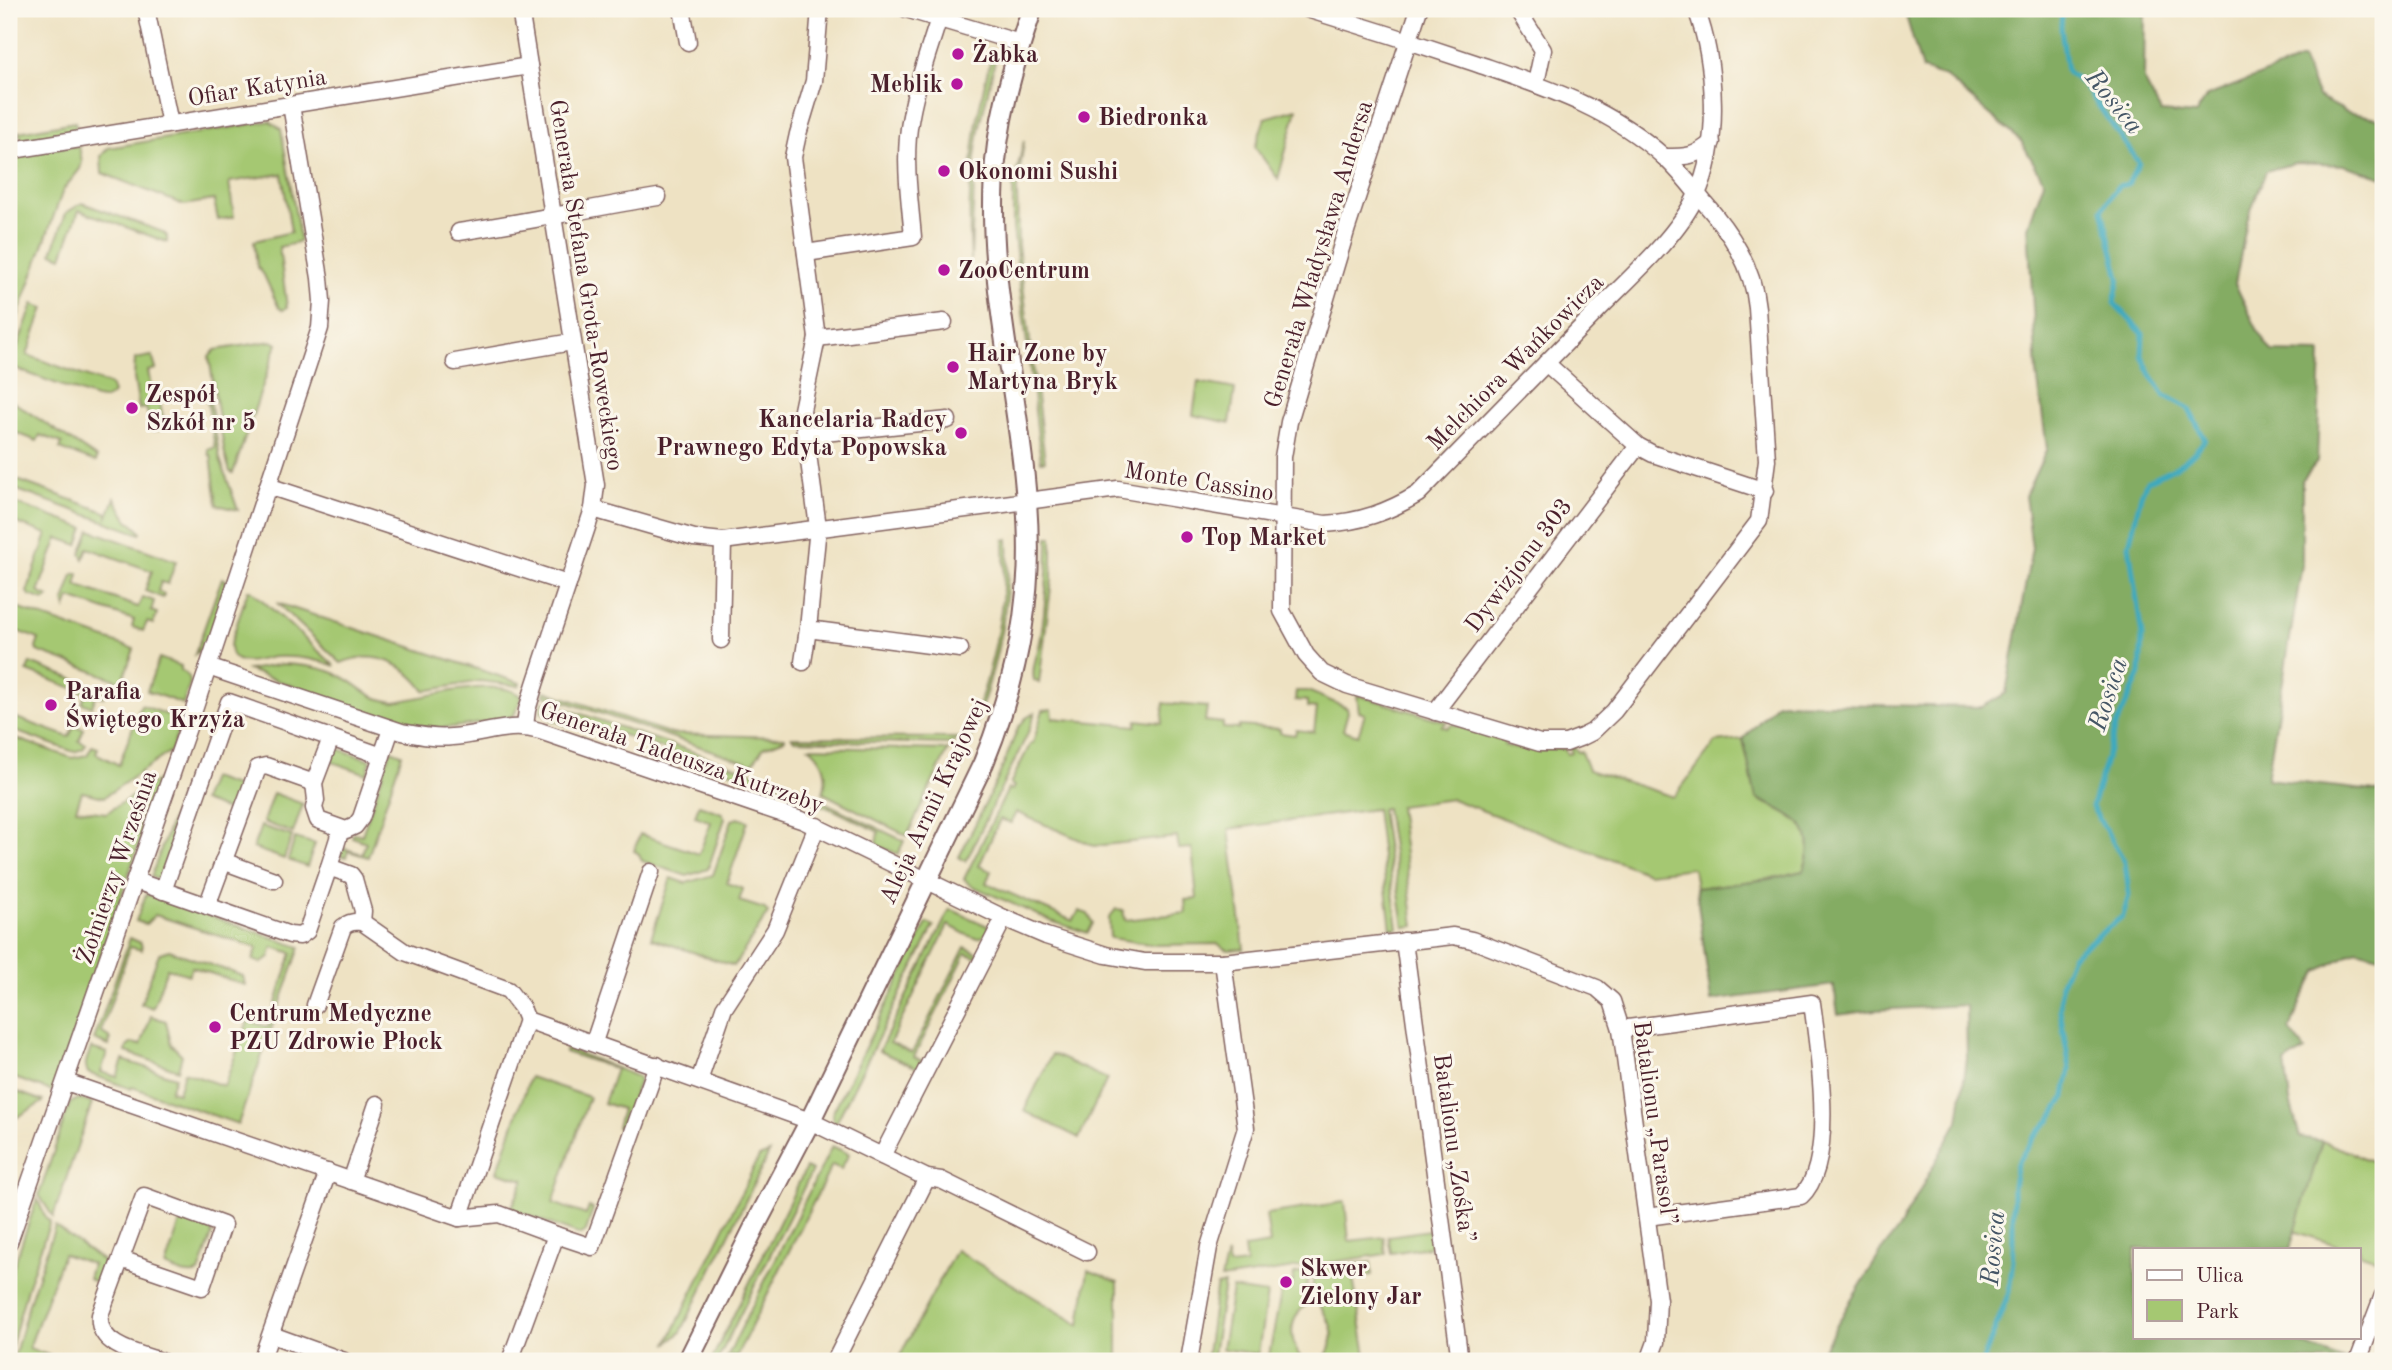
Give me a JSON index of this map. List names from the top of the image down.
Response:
{
  "streets": {
    "street": [
      "Ofiar Katynia",
      "Generała Władysława Andersa",
      "Generała Stefana Grota-Roweckiego",
      "Melchiora Wańkowicza",
      "Monte Cassino",
      "Dywizjonu 303",
      "Generała Tadeusza Kutrzeby",
      "Aleja Armii Krajowej",
      "Żołnierzy Września",
      "Batalionu „Parasol”",
      "Batalionu „Zośka”"
    ]
  },
  "crossings": [
    ["Ofiar Katynia", "Generała Stefana Grota-Roweckiego"],
    ["Generała Władysława Andersa", "Melchiora Wańkowicza"],
    ["Generała Władysława Andersa", "Monte Cassino"],
    ["Generała Władysława Andersa", "Dywizjonu 303"],
    ["Generała Stefana Grota-Roweckiego", "Generała Tadeusza Kutrzeby"],
    ["Melchiora Wańkowicza", "Monte Cassino"],
    ["Monte Cassino", "Aleja Armii Krajowej"],
    ["Generała Tadeusza Kutrzeby", "Aleja Armii Krajowej"],
    ["Generała Tadeusza Kutrzeby", "Żołnierzy Września"],
    ["Generała Tadeusza Kutrzeby", "Batalionu „Parasol”"],
    ["Aleja Armii Krajowej", "Batalionu „Parasol”"],
    ["Batalionu „Parasol”", "Batalionu „Zośka”"]
  ],
  "water": ["Rosica"],
  "places": [
    "Żabka",
    "Meblik",
    "Biedronka",
    "Okonomi Sushi",
    "ZooCentrum",
    "Hair Zone by Martyna Bryk",
    "Zespół Szkół nr 5",
    "Kancelaria Radcy Prawnego Edyta Popowska",
    "Top Market",
    "Parafia Świętego Krzyża",
    "Centrum Medyczne PZU Zdrowie Płock",
    "Skwer Zielony Jar"
  ],
  "legend": ["Ulica", "Park"]
}
